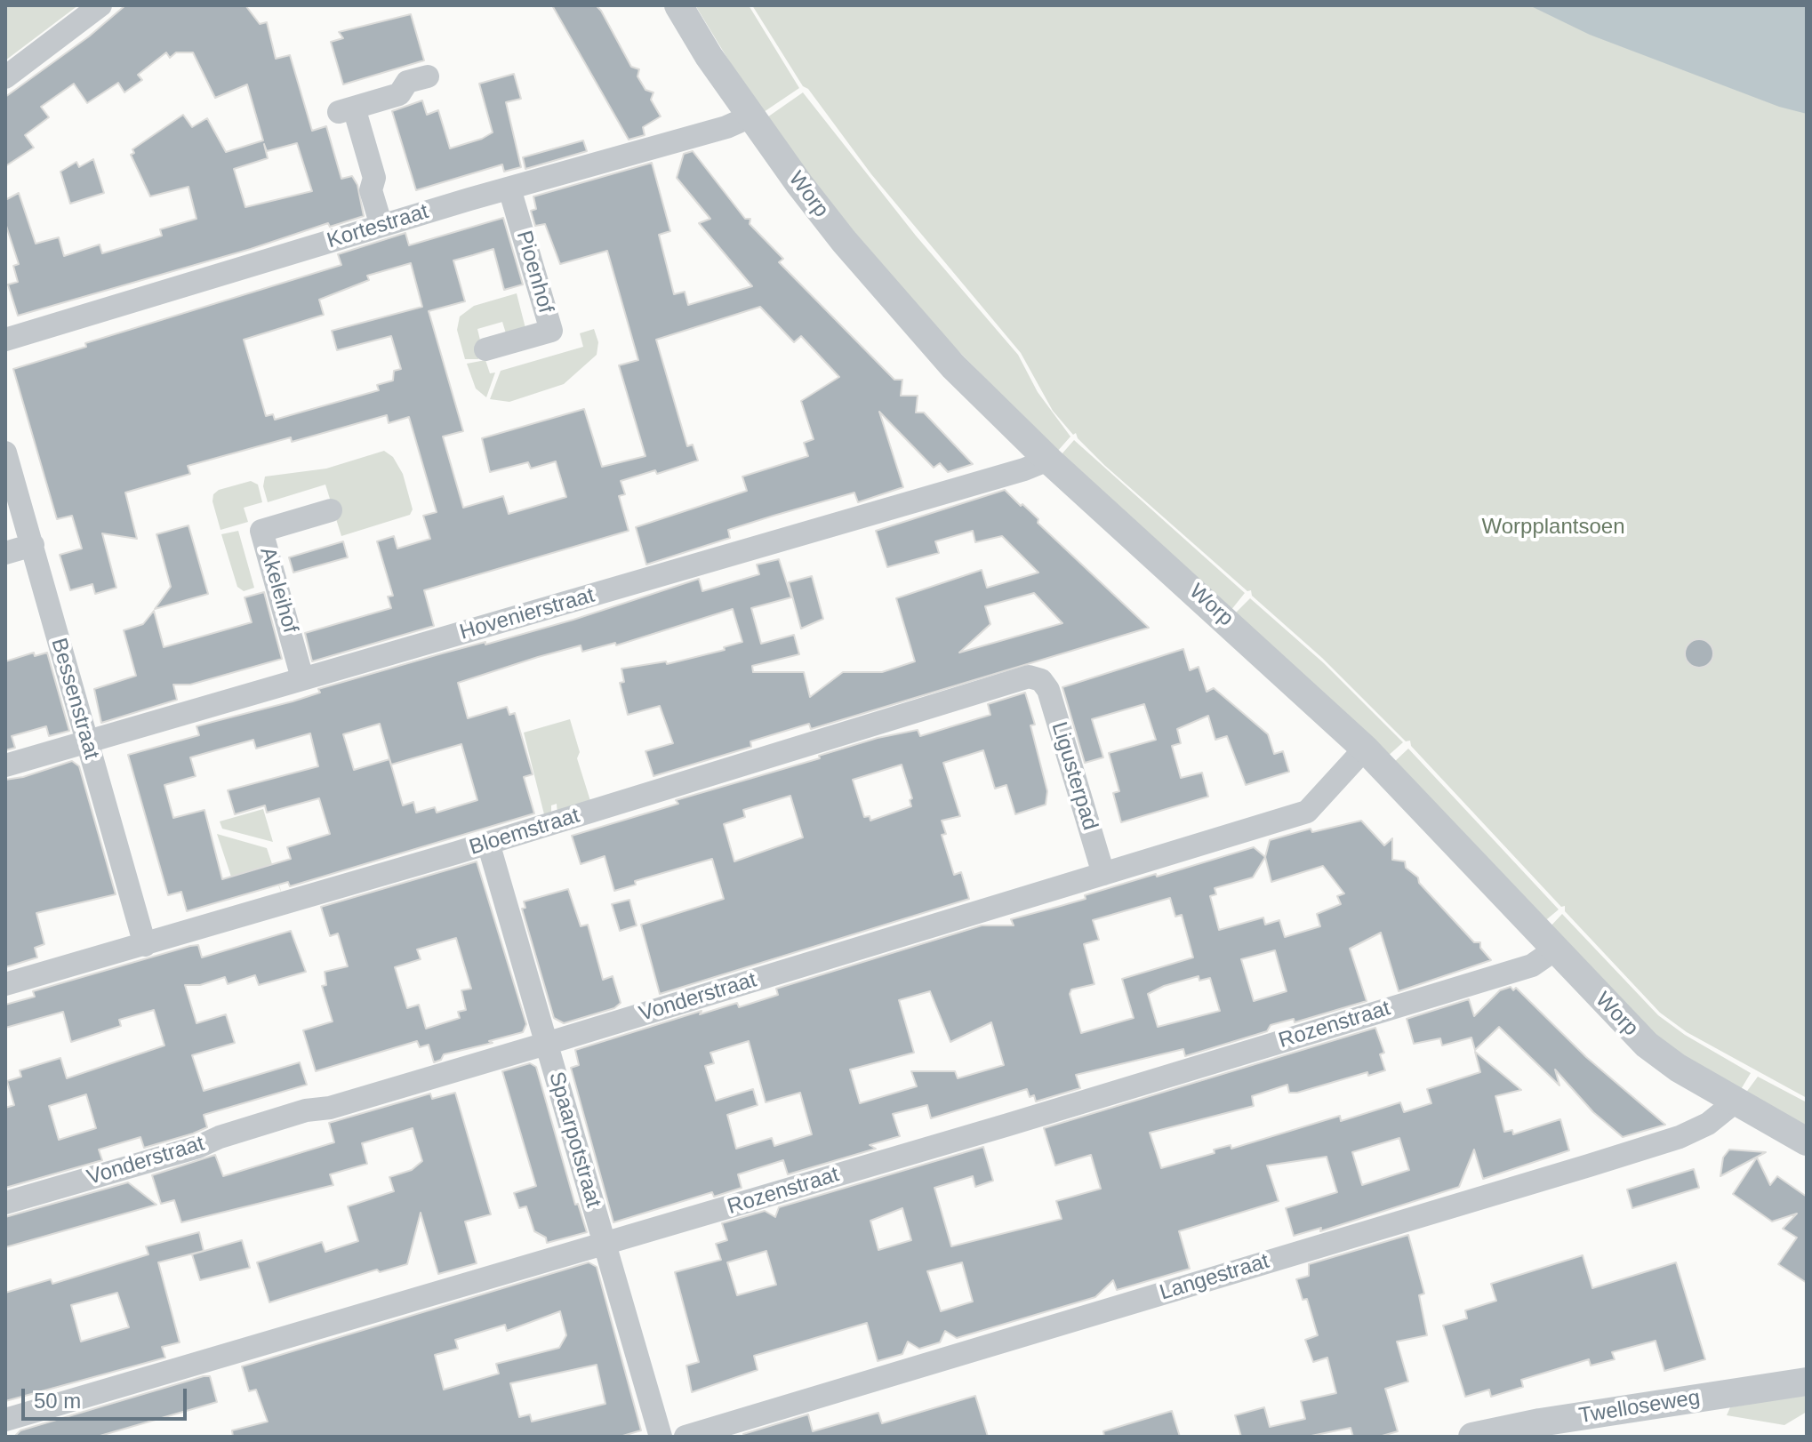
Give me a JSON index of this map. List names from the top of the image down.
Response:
{
  "streets": {
    "street": [
      "Worp",
      "Kortestraat",
      "Pioenhof",
      "Akeleihof",
      "Hovenierstraat",
      "Bessenstraat",
      "Ligusterpad",
      "Bloemstraat",
      "Vonderstraat",
      "Rozenstraat",
      "Spaarpotstraat",
      "Langestraat",
      "Twelloseweg"
    ]
  },
  "crossings": [
    ["Worp", "Kortestraat"],
    ["Worp", "Hovenierstraat"],
    ["Worp", "Vonderstraat"],
    ["Worp", "Rozenstraat"],
    ["Worp", "Langestraat"],
    ["Kortestraat", "Pioenhof"],
    ["Akeleihof", "Hovenierstraat"],
    ["Hovenierstraat", "Bessenstraat"],
    ["Bessenstraat", "Bloemstraat"],
    ["Ligusterpad", "Bloemstraat"],
    ["Ligusterpad", "Vonderstraat"],
    ["Bloemstraat", "Spaarpotstraat"],
    ["Vonderstraat", "Spaarpotstraat"],
    ["Rozenstraat", "Spaarpotstraat"]
  ],
  "parks": ["Worpplantsoen"],
  "scale_bar": "50 m"
}
